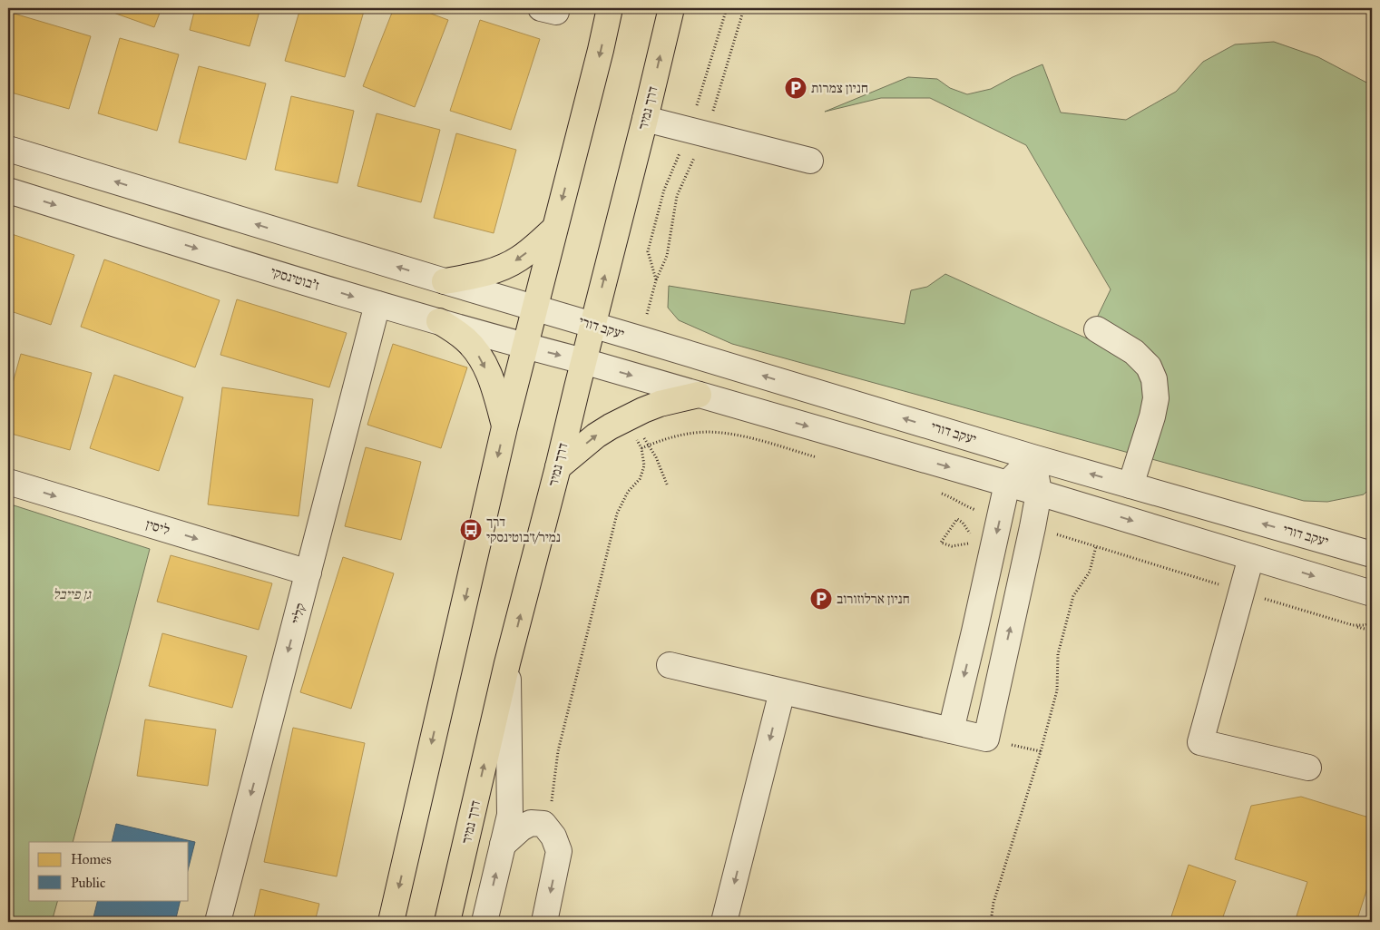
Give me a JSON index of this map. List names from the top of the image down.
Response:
{
  "streets": {
    "main road": ["דרך נמיר"],
    "street": [
      "ז'בוטינסקי",
      "יעקב דורי",
      "ליסין",
      "קליי"
    ]
  },
  "crossings": [
    ["דרך נמיר", "ז'בוטינסקי"],
    ["דרך נמיר", "יעקב דורי"],
    ["ז'בוטינסקי", "קליי"],
    ["ליסין", "קליי"]
  ],
  "one_way": ["ליסין", "קליי"],
  "parks": ["גן פייבל"],
  "places": {
    "parking": ["חניון צמרות", "חניון ארלוזורוב"],
    "bus stop": ["דרך נמיר/ז׳בוטינסקי"]
  },
  "legend": ["Homes", "Public"]
}
